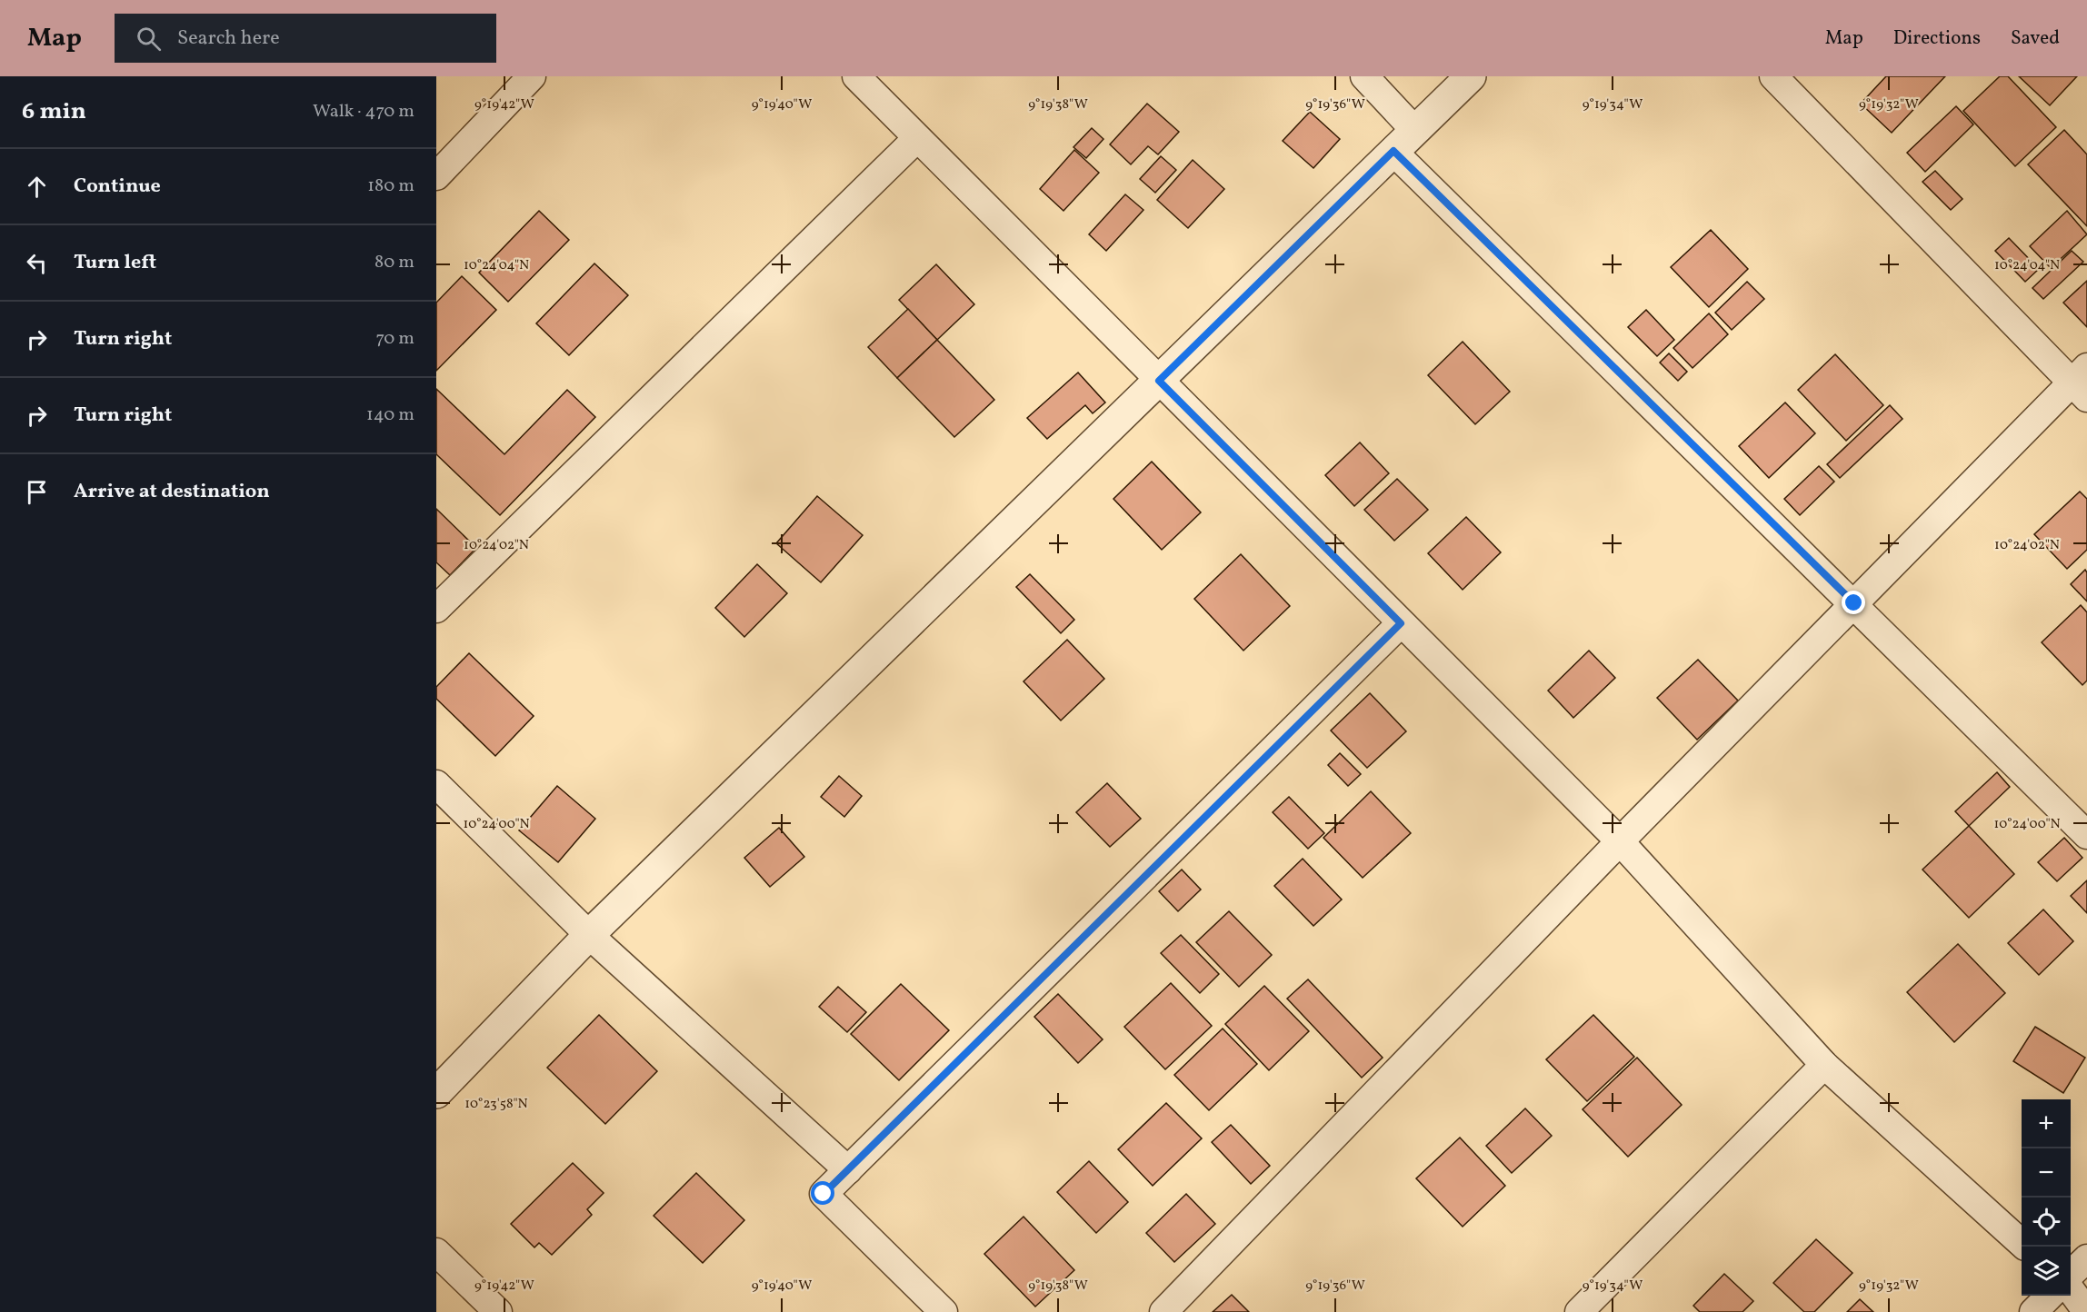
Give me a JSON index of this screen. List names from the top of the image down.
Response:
{
  "page": {
    "header": "Map",
    "search": "Search here",
    "nav": ["Map", "Directions", "Saved"],
    "heading": ["6 min", "Walk · 470 m"],
    "list": [
      ["Continue", "180 m"],
      ["Turn left", "80 m"],
      ["Turn right", "70 m"],
      ["Turn right", "140 m"],
      "Arrive at destination"
    ],
    "map_buttons": ["+", "−"]
  },
  "coordinates": [
    "9°19'42\"W",
    "9°19'40\"W",
    "9°19'38\"W",
    "9°19'36\"W",
    "9°19'34\"W",
    "9°19'32\"W",
    "10°24'04\"N",
    "10°24'02\"N",
    "10°24'00\"N",
    "10°23'58\"N"
  ]
}
